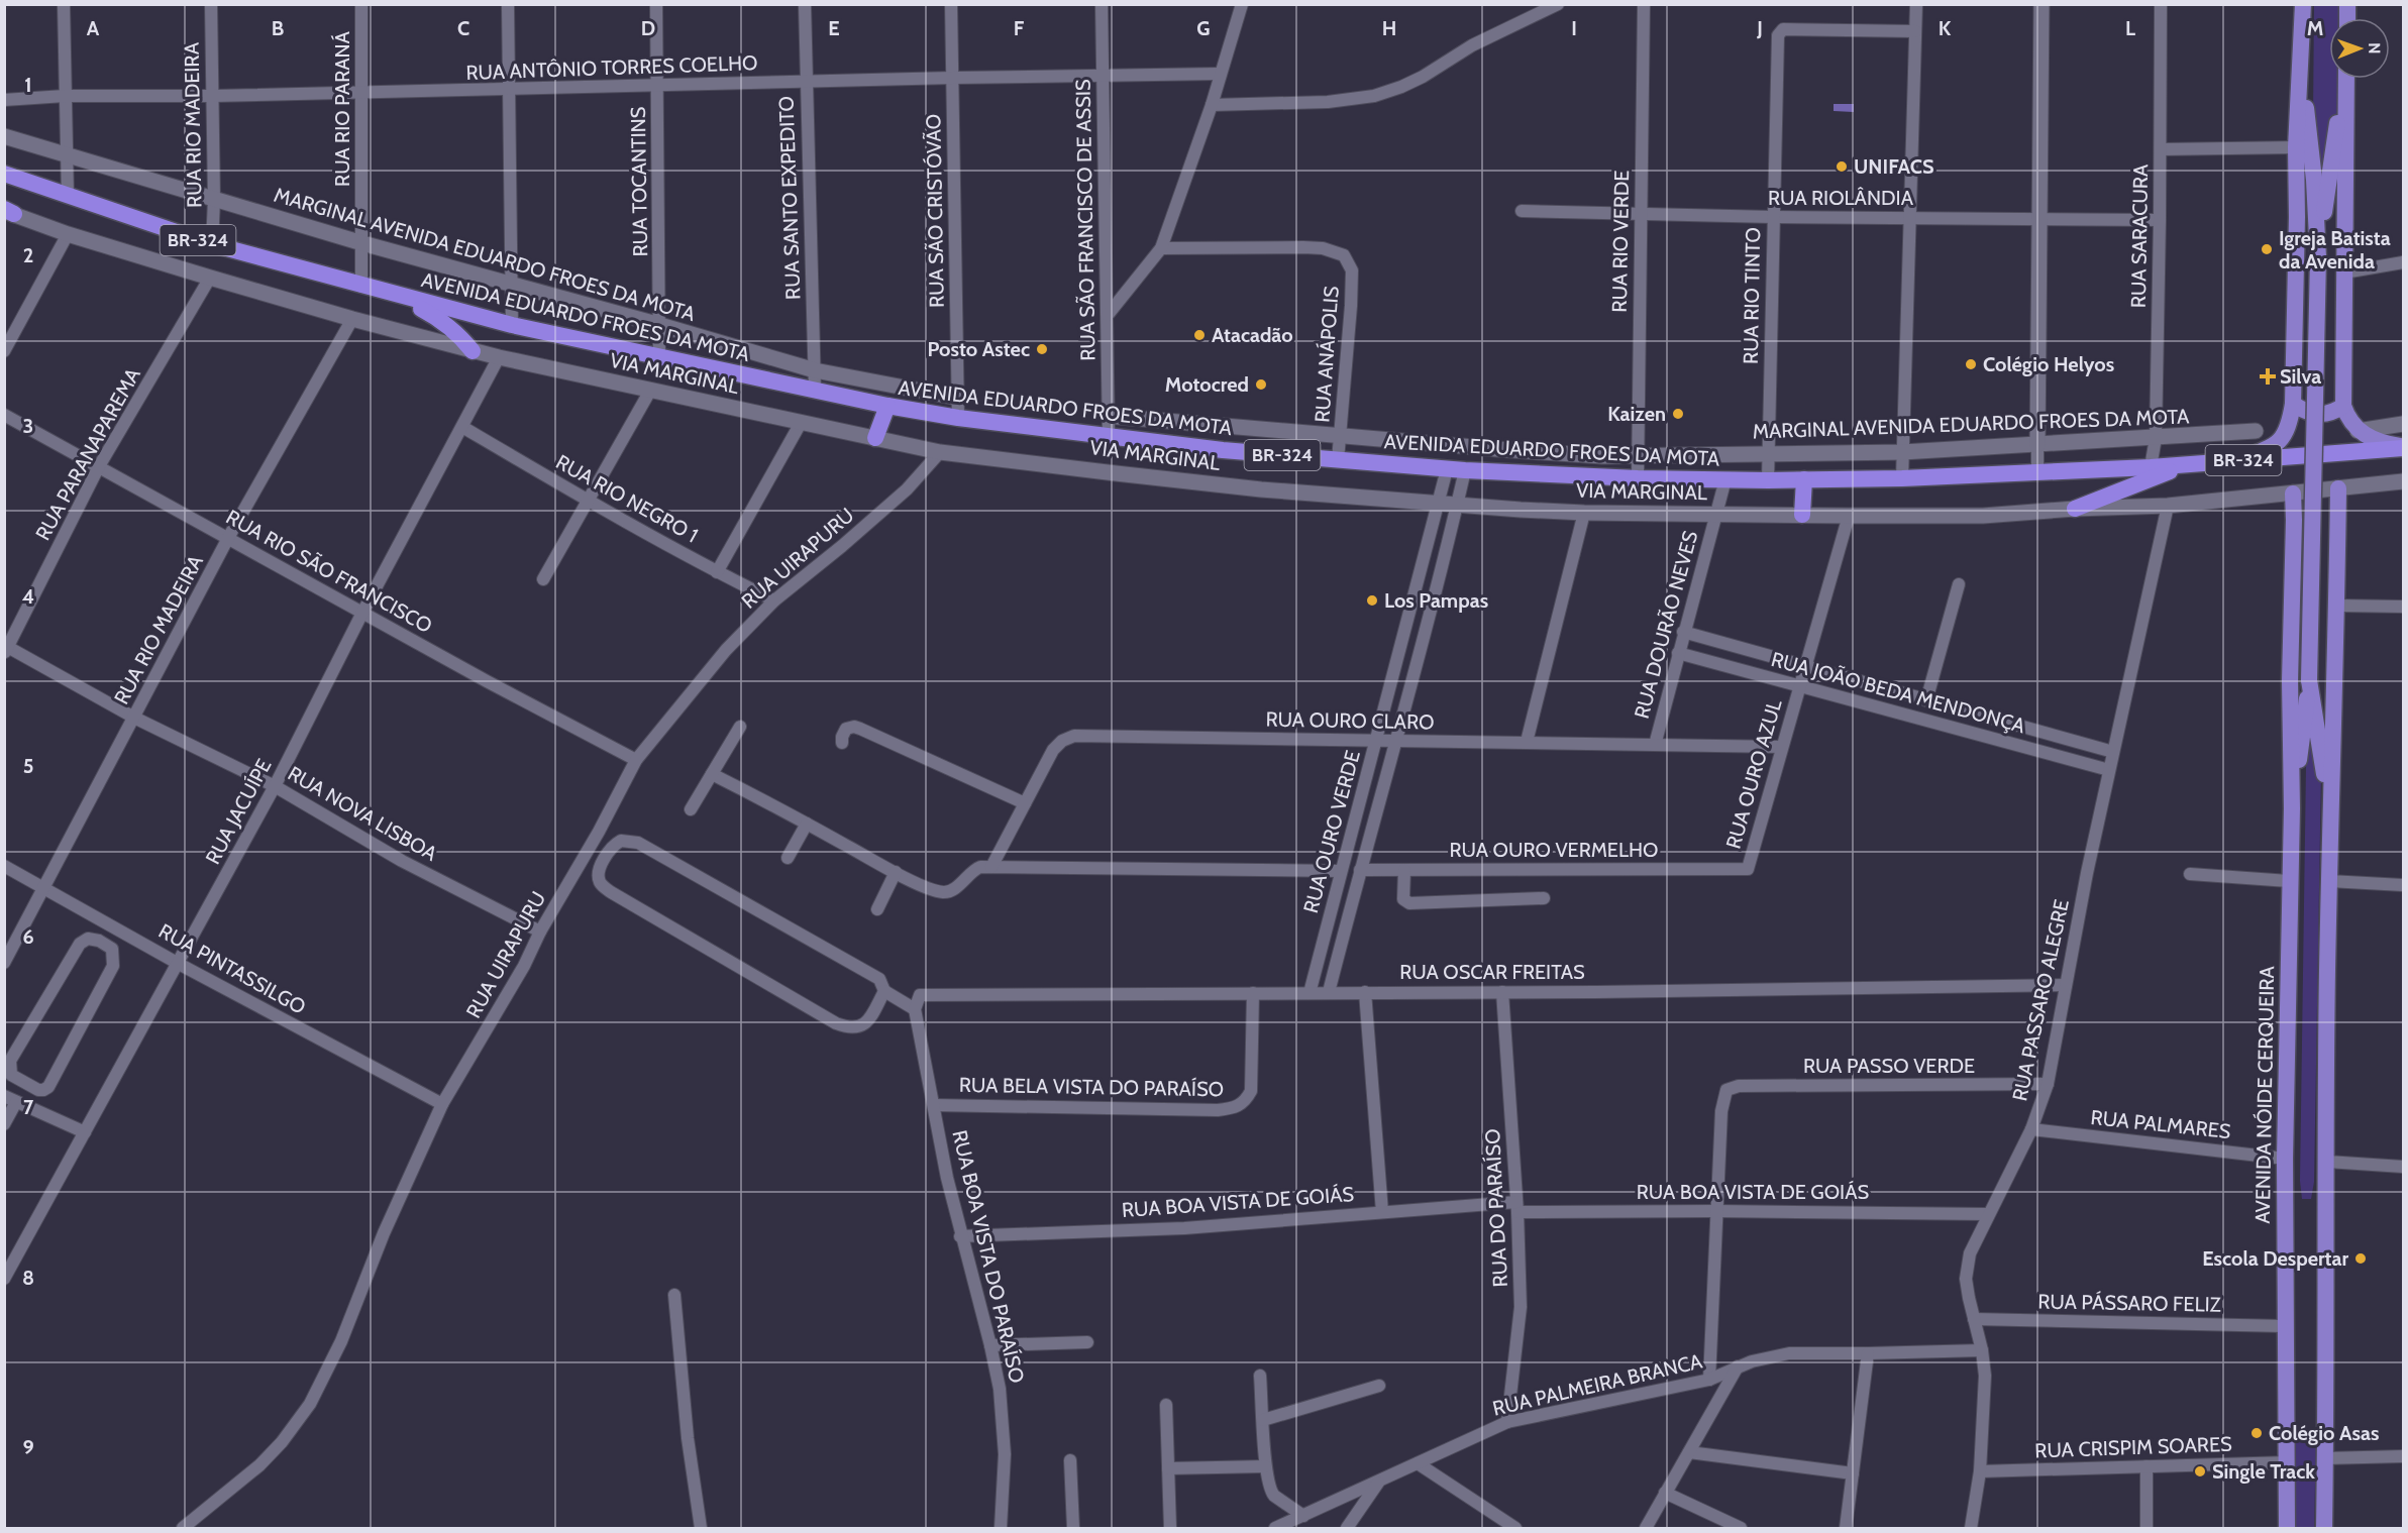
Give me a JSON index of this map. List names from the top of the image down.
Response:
{
  "streets": {
    "highway": ["BR-324", "AVENIDA EDUARDO FROES DA MOTA"],
    "main road": ["AVENIDA NÓIDE CERQUEIRA"],
    "street": [
      "RUA ANTÔNIO TORRES COELHO",
      "RUA RIO PARANÁ",
      "RUA RIO MADEIRA",
      "RUA TOCANTINS",
      "RUA SANTO EXPEDITO",
      "RUA RIOLÂNDIA",
      "RUA SÃO CRISTÓVÃO",
      "RUA SÃO FRANCISCO DE ASSIS",
      "RUA SARACURA",
      "RUA RIO VERDE",
      "MARGINAL AVENIDA EDUARDO FROES DA MOTA",
      "RUA RIO TINTO",
      "RUA ANÁPOLIS",
      "VIA MARGINAL",
      "RUA PARANAPAREMA",
      "RUA RIO NEGRO 1",
      "RUA UIRAPURU",
      "RUA RIO SÃO FRANCISCO",
      "RUA DOURÃO NEVES",
      "RUA JOÃO BEDA MENDONÇA",
      "RUA OURO CLARO",
      "RUA OURO AZUL",
      "RUA JACUÍPE",
      "RUA NOVA LISBOA",
      "RUA OURO VERDE",
      "RUA OURO VERMELHO",
      "RUA PINTASSILGO",
      "RUA OSCAR FREITAS",
      "RUA PASSARO ALEGRE",
      "RUA PASSO VERDE",
      "RUA BELA VISTA DO PARAÍSO",
      "RUA PALMARES",
      "RUA BOA VISTA DE GOIÁS",
      "RUA DO PARAÍSO",
      "RUA BOA VISTA DO PARAÍSO",
      "RUA PÁSSARO FELIZ",
      "RUA PALMEIRA BRANCA",
      "RUA CRISPIM SOARES"
    ]
  },
  "crossings": [
    ["RUA ANTÔNIO TORRES COELHO", "RUA RIO PARANÁ"],
    ["RUA ANTÔNIO TORRES COELHO", "RUA RIO MADEIRA"],
    ["RUA ANTÔNIO TORRES COELHO", "RUA TOCANTINS"],
    ["RUA ANTÔNIO TORRES COELHO", "RUA SANTO EXPEDITO"],
    ["RUA ANTÔNIO TORRES COELHO", "RUA SÃO CRISTÓVÃO"],
    ["RUA ANTÔNIO TORRES COELHO", "RUA SÃO FRANCISCO DE ASSIS"],
    ["RUA RIO PARANÁ", "MARGINAL AVENIDA EDUARDO FROES DA MOTA"],
    ["RUA RIO PARANÁ", "AVENIDA EDUARDO FROES DA MOTA"],
    ["RUA RIO MADEIRA", "MARGINAL AVENIDA EDUARDO FROES DA MOTA"],
    ["RUA RIO MADEIRA", "AVENIDA EDUARDO FROES DA MOTA"],
    ["RUA RIO MADEIRA", "VIA MARGINAL"],
    ["RUA RIO MADEIRA", "RUA RIO SÃO FRANCISCO"],
    ["RUA RIO MADEIRA", "RUA NOVA LISBOA"],
    ["RUA RIO MADEIRA", "RUA PINTASSILGO"],
    ["RUA TOCANTINS", "MARGINAL AVENIDA EDUARDO FROES DA MOTA"],
    ["RUA TOCANTINS", "AVENIDA EDUARDO FROES DA MOTA"],
    ["RUA SANTO EXPEDITO", "MARGINAL AVENIDA EDUARDO FROES DA MOTA"],
    ["RUA SANTO EXPEDITO", "AVENIDA EDUARDO FROES DA MOTA"],
    ["RUA RIOLÂNDIA", "RUA SARACURA"],
    ["RUA RIOLÂNDIA", "RUA RIO VERDE"],
    ["RUA RIOLÂNDIA", "RUA RIO TINTO"],
    ["RUA SÃO CRISTÓVÃO", "MARGINAL AVENIDA EDUARDO FROES DA MOTA"],
    ["RUA SÃO CRISTÓVÃO", "AVENIDA EDUARDO FROES DA MOTA"],
    ["RUA SÃO FRANCISCO DE ASSIS", "MARGINAL AVENIDA EDUARDO FROES DA MOTA"],
    ["RUA SÃO FRANCISCO DE ASSIS", "AVENIDA EDUARDO FROES DA MOTA"],
    ["RUA SARACURA", "MARGINAL AVENIDA EDUARDO FROES DA MOTA"],
    ["RUA SARACURA", "AVENIDA EDUARDO FROES DA MOTA"],
    ["RUA RIO VERDE", "MARGINAL AVENIDA EDUARDO FROES DA MOTA"],
    ["RUA RIO VERDE", "AVENIDA EDUARDO FROES DA MOTA"],
    ["MARGINAL AVENIDA EDUARDO FROES DA MOTA", "RUA RIO TINTO"],
    ["MARGINAL AVENIDA EDUARDO FROES DA MOTA", "RUA ANÁPOLIS"],
    ["RUA RIO TINTO", "AVENIDA EDUARDO FROES DA MOTA"],
    ["AVENIDA EDUARDO FROES DA MOTA", "RUA ANÁPOLIS"],
    ["AVENIDA EDUARDO FROES DA MOTA", "RUA DOURÃO NEVES"],
    ["AVENIDA EDUARDO FROES DA MOTA", "RUA OURO VERDE"],
    ["VIA MARGINAL", "RUA PARANAPAREMA"],
    ["VIA MARGINAL", "RUA UIRAPURU"],
    ["VIA MARGINAL", "RUA DOURÃO NEVES"],
    ["VIA MARGINAL", "RUA OURO AZUL"],
    ["VIA MARGINAL", "RUA JACUÍPE"],
    ["VIA MARGINAL", "RUA OURO VERDE"],
    ["VIA MARGINAL", "RUA PASSARO ALEGRE"],
    ["VIA MARGINAL", "AVENIDA NÓIDE CERQUEIRA"],
    ["RUA PARANAPAREMA", "RUA RIO SÃO FRANCISCO"],
    ["RUA PARANAPAREMA", "RUA NOVA LISBOA"],
    ["RUA RIO NEGRO 1", "RUA UIRAPURU"],
    ["RUA RIO NEGRO 1", "RUA JACUÍPE"],
    ["RUA UIRAPURU", "RUA RIO SÃO FRANCISCO"],
    ["RUA UIRAPURU", "RUA NOVA LISBOA"],
    ["RUA UIRAPURU", "RUA PINTASSILGO"],
    ["RUA RIO SÃO FRANCISCO", "RUA JACUÍPE"],
    ["RUA DOURÃO NEVES", "RUA JOÃO BEDA MENDONÇA"],
    ["RUA DOURÃO NEVES", "RUA OURO CLARO"],
    ["RUA JOÃO BEDA MENDONÇA", "RUA OURO AZUL"],
    ["RUA JOÃO BEDA MENDONÇA", "RUA PASSARO ALEGRE"],
    ["RUA OURO CLARO", "RUA OURO AZUL"],
    ["RUA OURO CLARO", "RUA OURO VERDE"],
    ["RUA OURO AZUL", "RUA OURO VERMELHO"],
    ["RUA JACUÍPE", "RUA NOVA LISBOA"],
    ["RUA JACUÍPE", "RUA PINTASSILGO"],
    ["RUA OURO VERDE", "RUA OURO VERMELHO"],
    ["RUA OURO VERDE", "RUA OSCAR FREITAS"],
    ["RUA OSCAR FREITAS", "RUA PASSARO ALEGRE"],
    ["RUA OSCAR FREITAS", "RUA BELA VISTA DO PARAÍSO"],
    ["RUA OSCAR FREITAS", "RUA DO PARAÍSO"],
    ["RUA OSCAR FREITAS", "RUA BOA VISTA DO PARAÍSO"],
    ["RUA PASSARO ALEGRE", "RUA PASSO VERDE"],
    ["RUA PASSARO ALEGRE", "RUA PALMARES"],
    ["RUA PASSARO ALEGRE", "RUA BOA VISTA DE GOIÁS"],
    ["RUA PASSARO ALEGRE", "RUA PÁSSARO FELIZ"],
    ["RUA PASSARO ALEGRE", "RUA PALMEIRA BRANCA"],
    ["RUA PASSARO ALEGRE", "RUA CRISPIM SOARES"],
    ["RUA PASSO VERDE", "RUA BOA VISTA DE GOIÁS"],
    ["RUA BELA VISTA DO PARAÍSO", "RUA BOA VISTA DO PARAÍSO"],
    ["AVENIDA NÓIDE CERQUEIRA", "RUA PALMARES"],
    ["AVENIDA NÓIDE CERQUEIRA", "RUA PÁSSARO FELIZ"],
    ["AVENIDA NÓIDE CERQUEIRA", "RUA CRISPIM SOARES"],
    ["RUA BOA VISTA DE GOIÁS", "RUA DO PARAÍSO"],
    ["RUA BOA VISTA DE GOIÁS", "RUA BOA VISTA DO PARAÍSO"],
    ["RUA DO PARAÍSO", "RUA PALMEIRA BRANCA"]
  ],
  "places": {
    "other": [
      "UNIFACS",
      "Igreja Batista da Avenida",
      "Atacadão",
      "Posto Astec",
      "Colégio Helyos",
      "Motocred",
      "Kaizen",
      "Los Pampas",
      "Escola Despertar",
      "Colégio Asas",
      "Single Track"
    ],
    "health": ["Silva"]
  },
  "north": "right",
  "grid": {
    "columns": [
      "A",
      "B",
      "C",
      "D",
      "E",
      "F",
      "G",
      "H",
      "I",
      "J",
      "K",
      "L",
      "M"
    ],
    "rows": [
      "1",
      "2",
      "3",
      "4",
      "5",
      "6",
      "7",
      "8",
      "9"
    ]
  }
}
